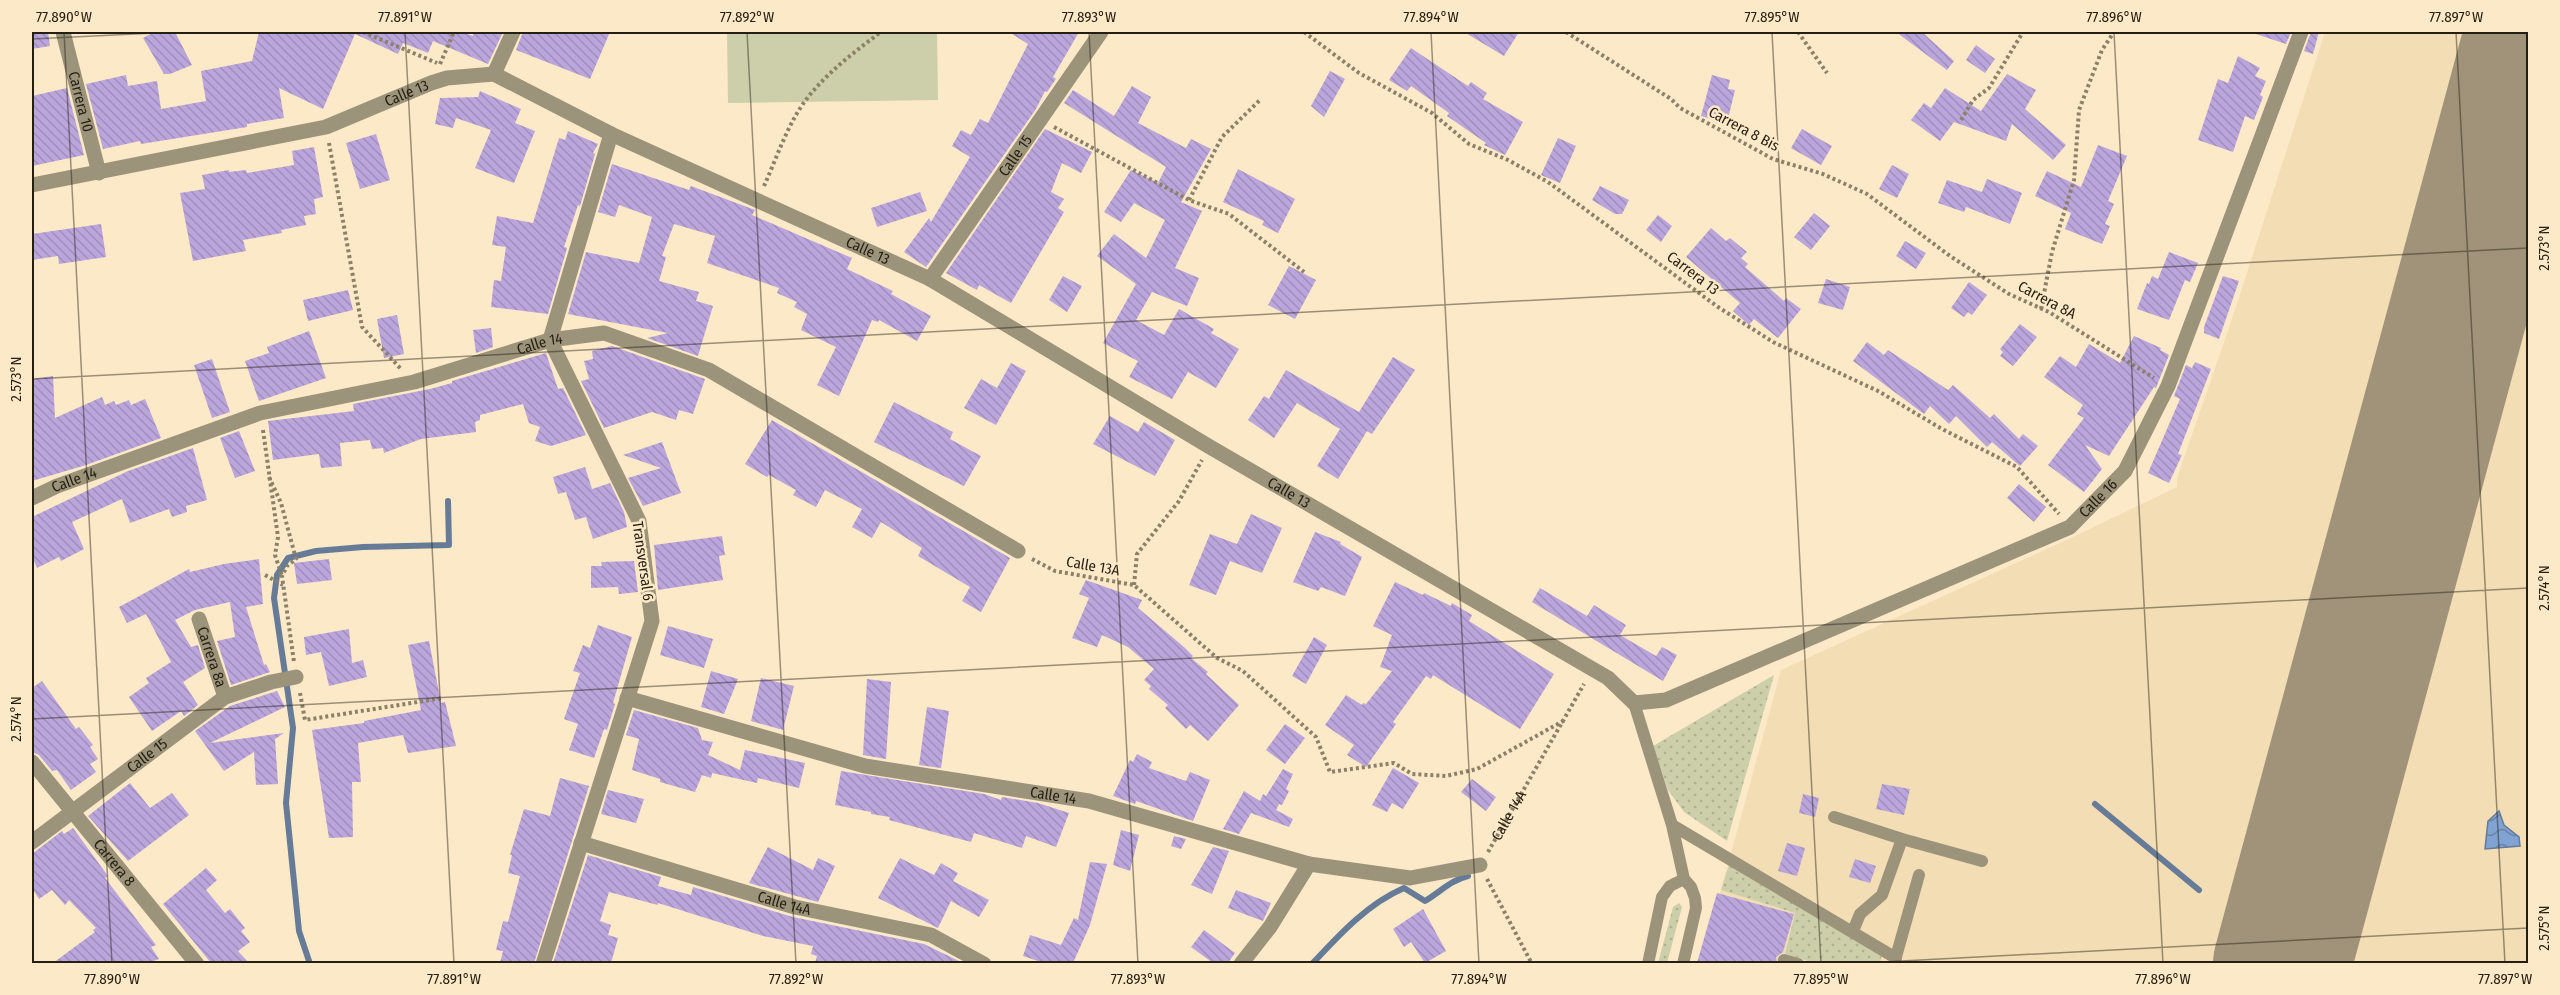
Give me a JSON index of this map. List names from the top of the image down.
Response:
{
  "streets": {
    "street": [
      "Calle 13",
      "Carrera 10",
      "Calle 15",
      "Calle 14",
      "Calle 16",
      "Transversal 6",
      "Carrera 8a",
      "Calle 14A",
      "Carrera 8"
    ],
    "path": [
      "Carrera 8 Bis",
      "Carrera 13",
      "Carrera 8A",
      "Calle 13A"
    ]
  },
  "crossings": [
    ["Calle 13", "Carrera 10"],
    ["Calle 13", "Calle 15"],
    ["Calle 13", "Calle 16"],
    ["Calle 13", "Calle 14A"],
    ["Carrera 8 Bis", "Carrera 8A"],
    ["Calle 15", "Carrera 8a"],
    ["Calle 15", "Carrera 8"],
    ["Carrera 13", "Calle 16"],
    ["Carrera 8A", "Calle 16"],
    ["Calle 14", "Transversal 6"],
    ["Calle 14", "Calle 13A"],
    ["Calle 14", "Calle 14A"],
    ["Transversal 6", "Calle 14A"]
  ],
  "coordinates": [
    "77.890°W",
    "77.891°W",
    "77.892°W",
    "77.893°W",
    "77.894°W",
    "77.895°W",
    "77.896°W",
    "77.897°W",
    "2.573°N",
    "2.574°N",
    "2.575°N"
  ]
}
